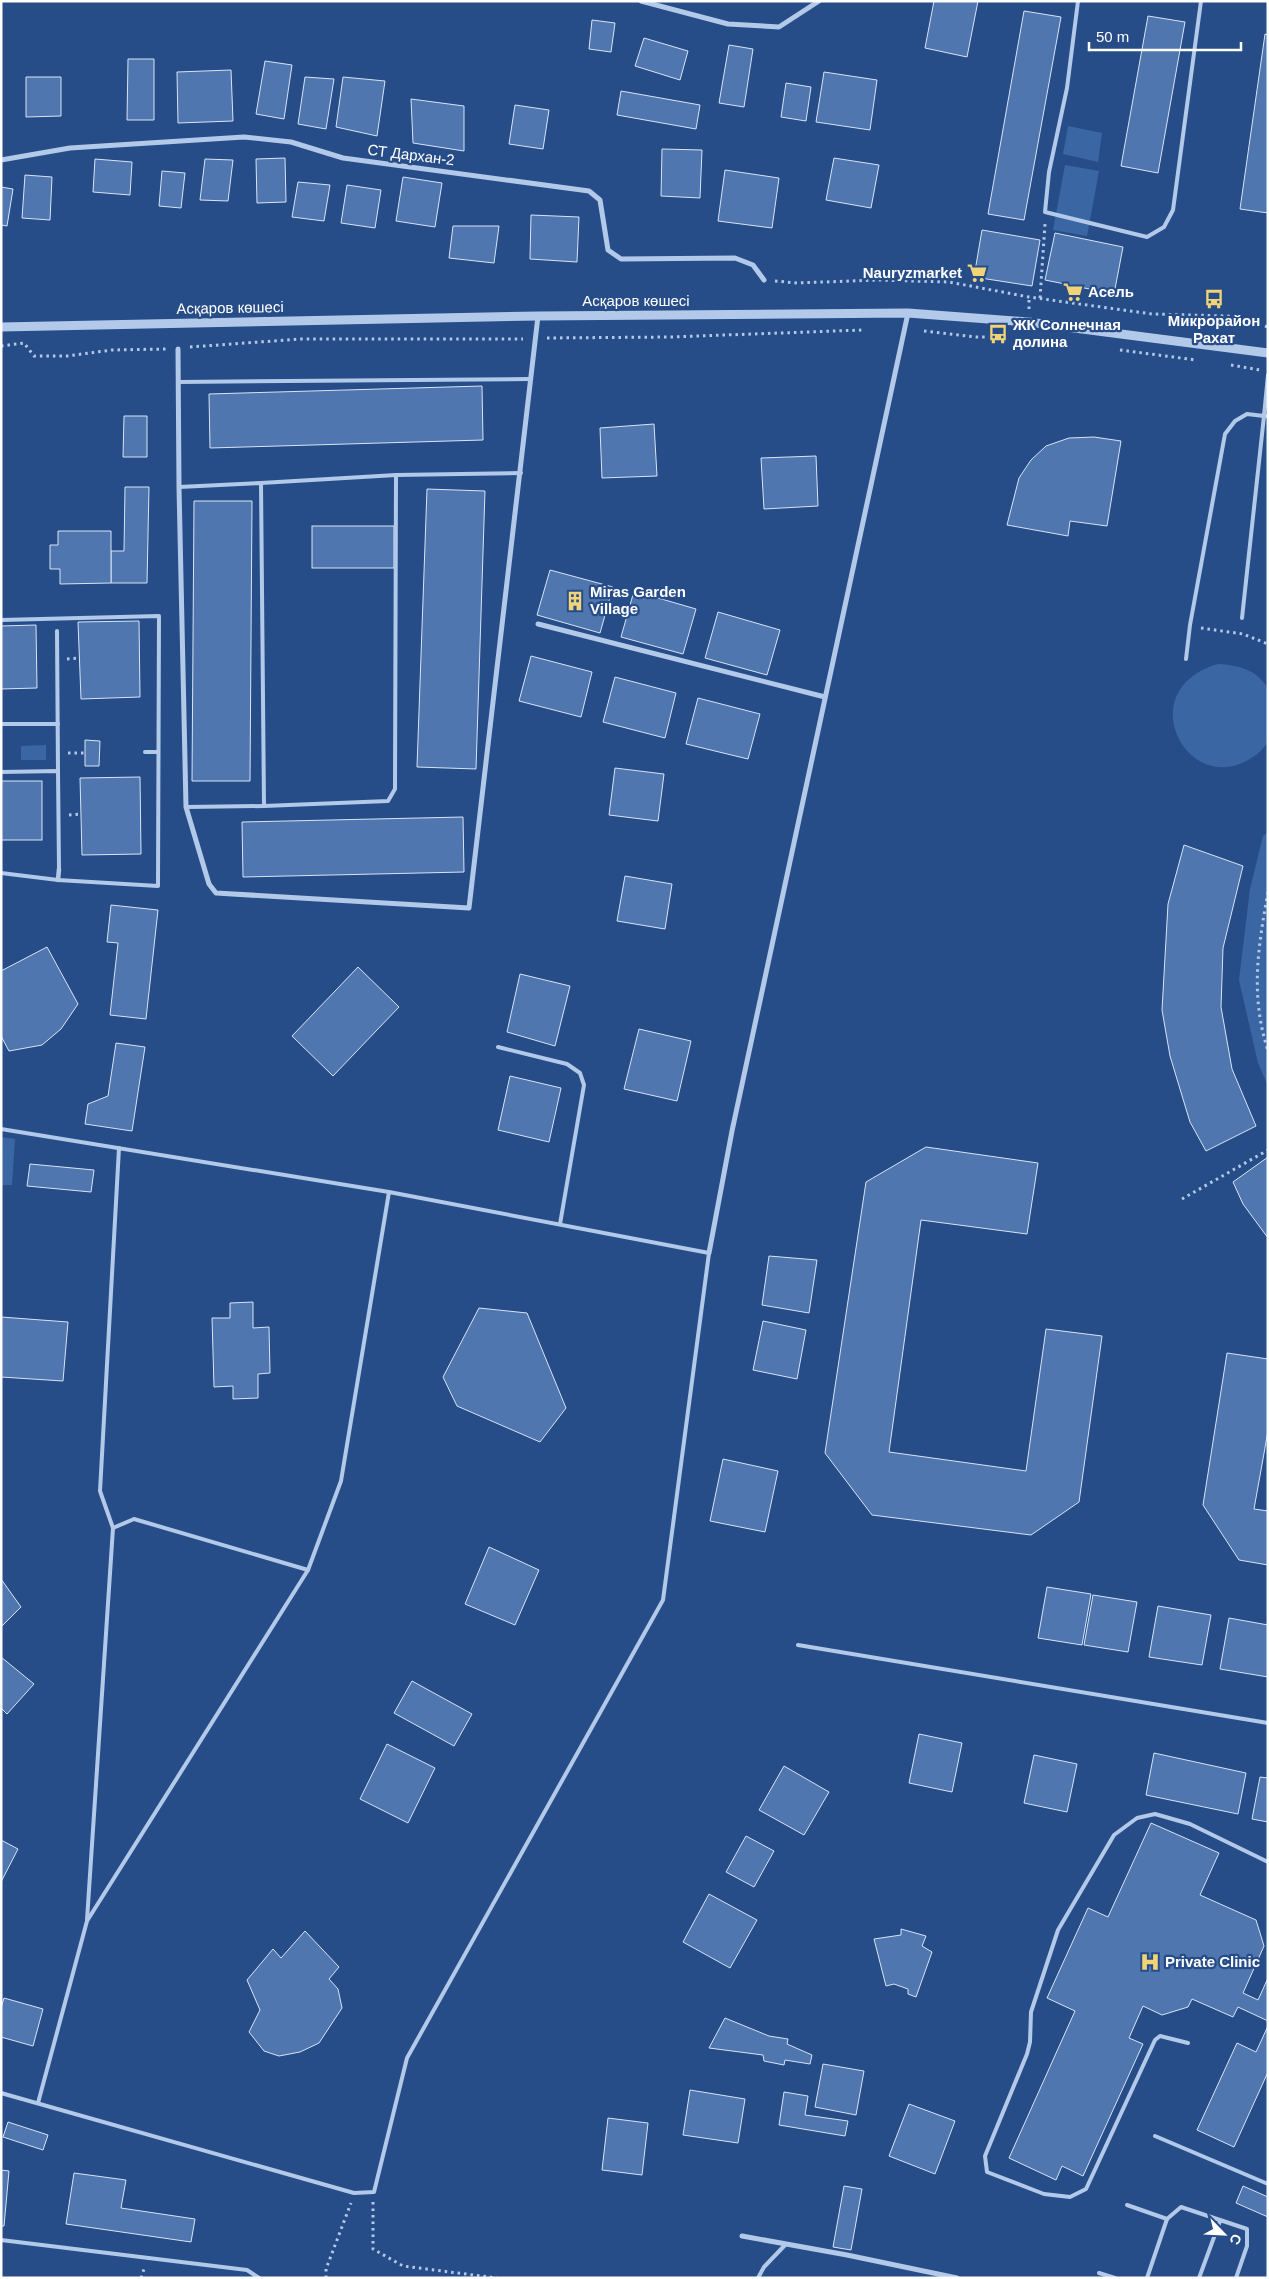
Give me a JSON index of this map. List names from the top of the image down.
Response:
{
  "streets": {
    "street": ["СТ Дархан-2", "Асқаров көшесі"]
  },
  "places": {
    "supermarket": ["Nauryzmarket", "Асель"],
    "bus stop": ["Микрорайон Рахат", "ЖК Солнечная долина"],
    "building": ["Miras Garden Village"],
    "hospital": ["Private Clinic"]
  },
  "scale_bar": "50 m",
  "north": "bottom right"
}
